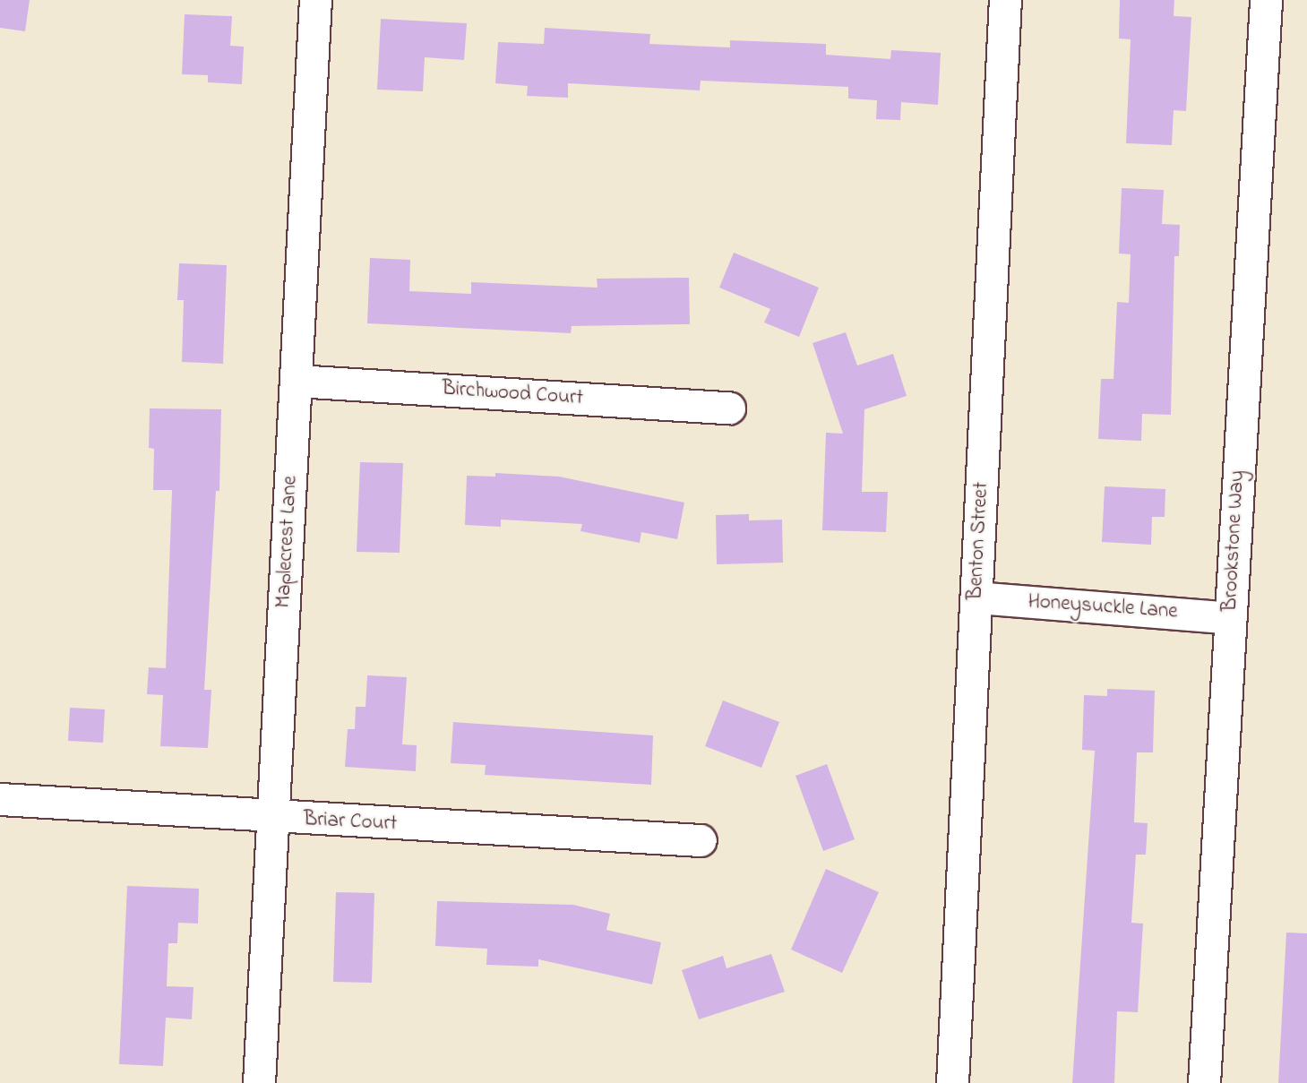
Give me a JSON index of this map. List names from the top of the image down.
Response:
{
  "streets": {
    "street": [
      "Birchwood Court",
      "Benton Street",
      "Brookstone Way",
      "Maplecrest Lane",
      "Honeysuckle Lane",
      "Briar Court"
    ]
  },
  "crossings": [
    ["Birchwood Court", "Maplecrest Lane"],
    ["Benton Street", "Honeysuckle Lane"],
    ["Brookstone Way", "Honeysuckle Lane"],
    ["Maplecrest Lane", "Briar Court"]
  ]
}
